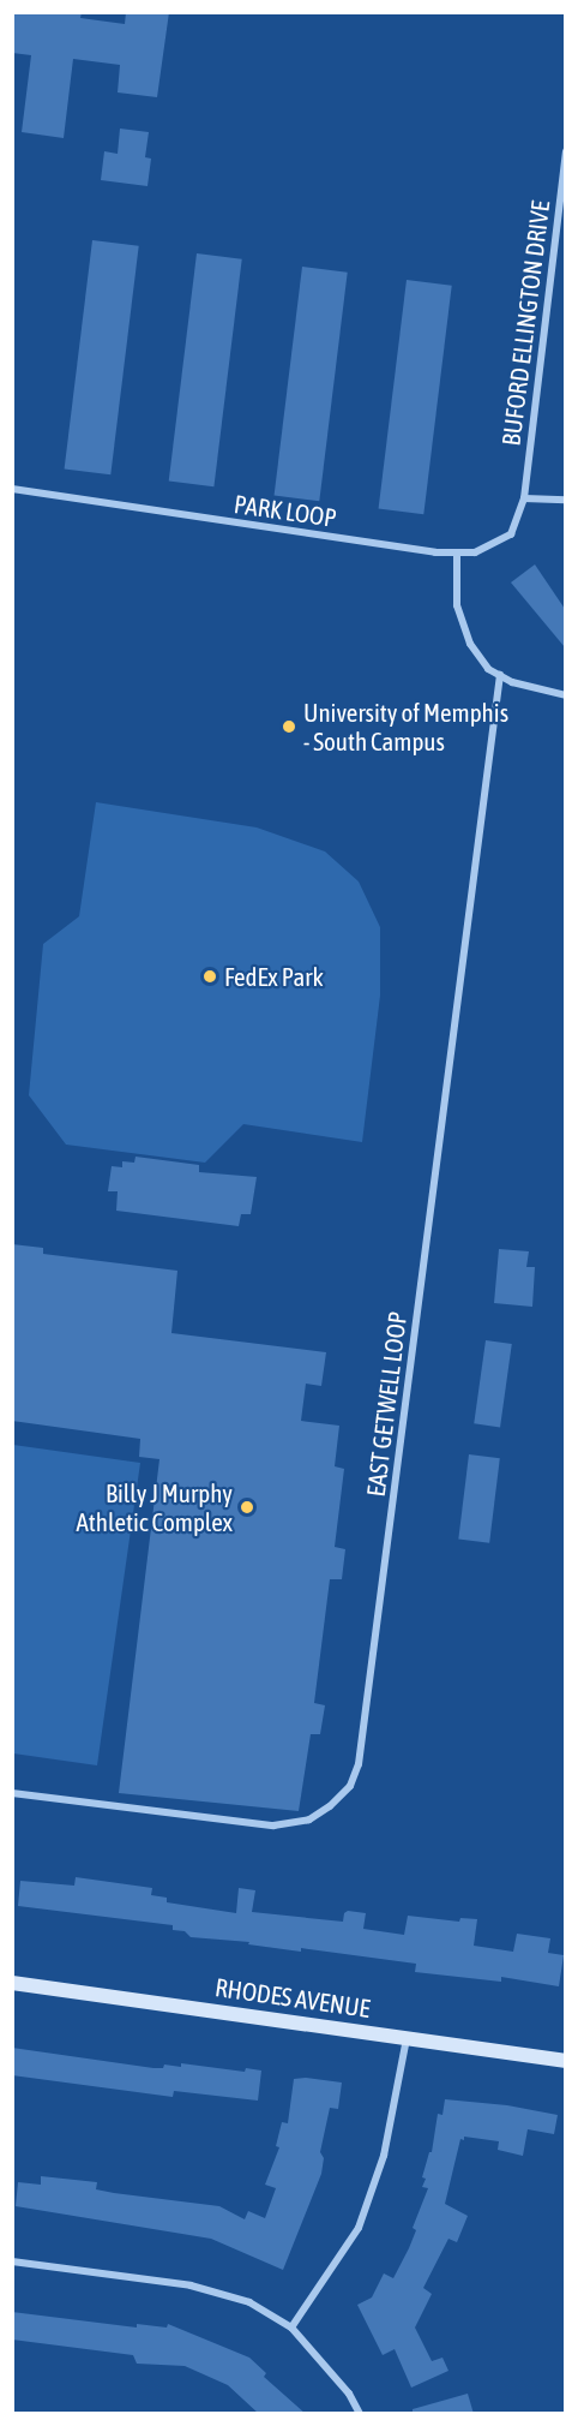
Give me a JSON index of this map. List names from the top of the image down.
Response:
{
  "streets": {
    "main road": ["RHODES AVENUE"],
    "street": ["BUFORD ELLINGTON DRIVE", "PARK LOOP", "EAST GETWELL LOOP"]
  },
  "crossings": [
    ["BUFORD ELLINGTON DRIVE", "PARK LOOP"]
  ],
  "places": ["University of Memphis - South Campus", "FedEx Park", "Billy J Murphy Athletic Complex"]
}
